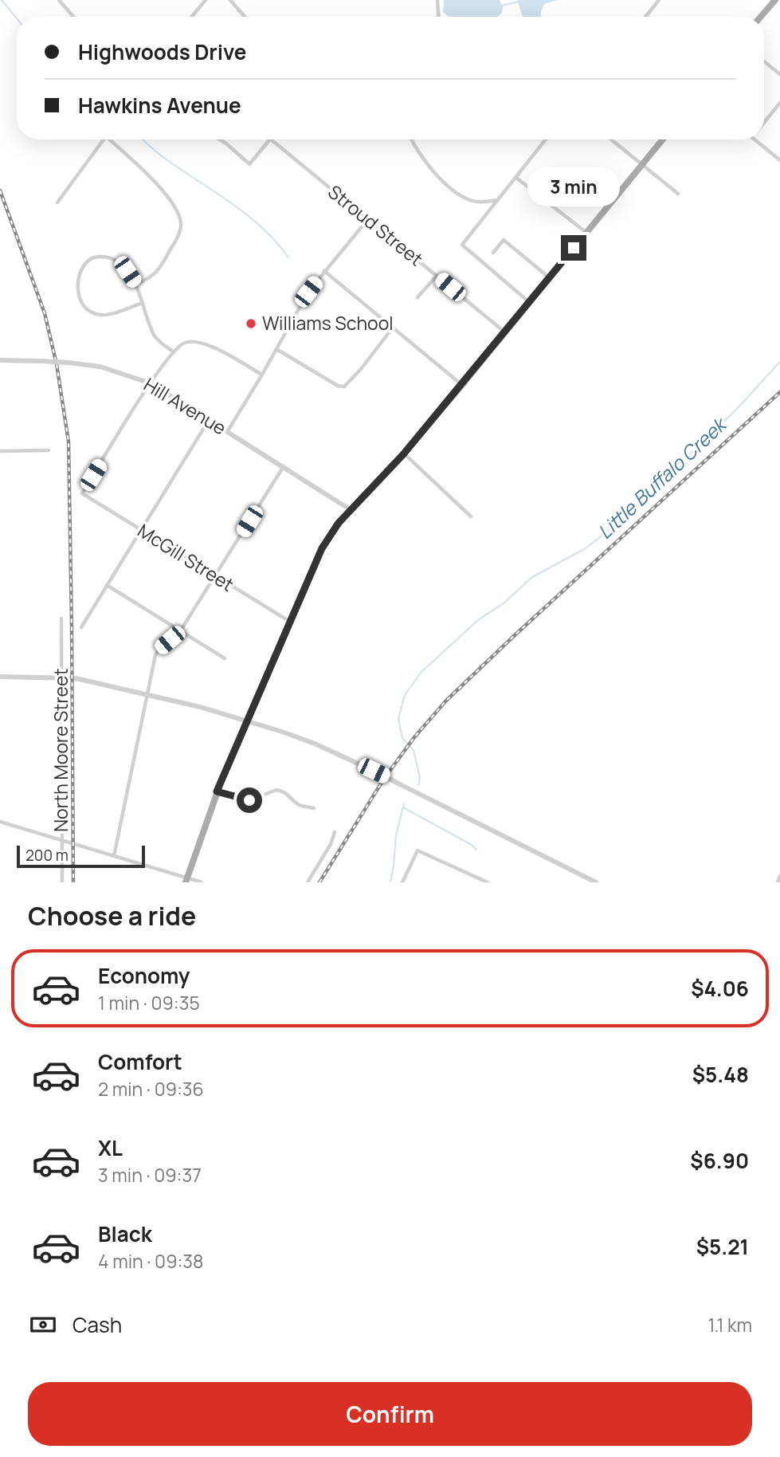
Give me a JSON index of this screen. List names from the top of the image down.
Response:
{
  "streets": {
    "street": [
      "Stroud Street",
      "Hill Avenue",
      "McGill Street",
      "North Moore Street"
    ]
  },
  "crossings": [
    ["Hill Avenue", "McGill Street"]
  ],
  "water": ["Little Buffalo Creek"],
  "places": ["Williams School"],
  "scale_bar": "200 m",
  "page": {
    "banner": ["Highwoods Drive", "Hawkins Avenue"],
    "bubble": "3 min",
    "scale": "200 m",
    "heading": "Choose a ride",
    "list": [
      {
        "name": "Economy",
        "note": "1 min · 09:35",
        "value": "$4.06"
      },
      {
        "name": "Comfort",
        "note": "2 min · 09:36",
        "value": "$5.48"
      },
      {
        "name": "XL",
        "note": "3 min · 09:37",
        "value": "$6.90"
      },
      {
        "name": "Black",
        "note": "4 min · 09:38",
        "value": "$5.21"
      }
    ],
    "pay": ["Cash", "1.1 km"],
    "buttons": "Confirm"
  }
}
